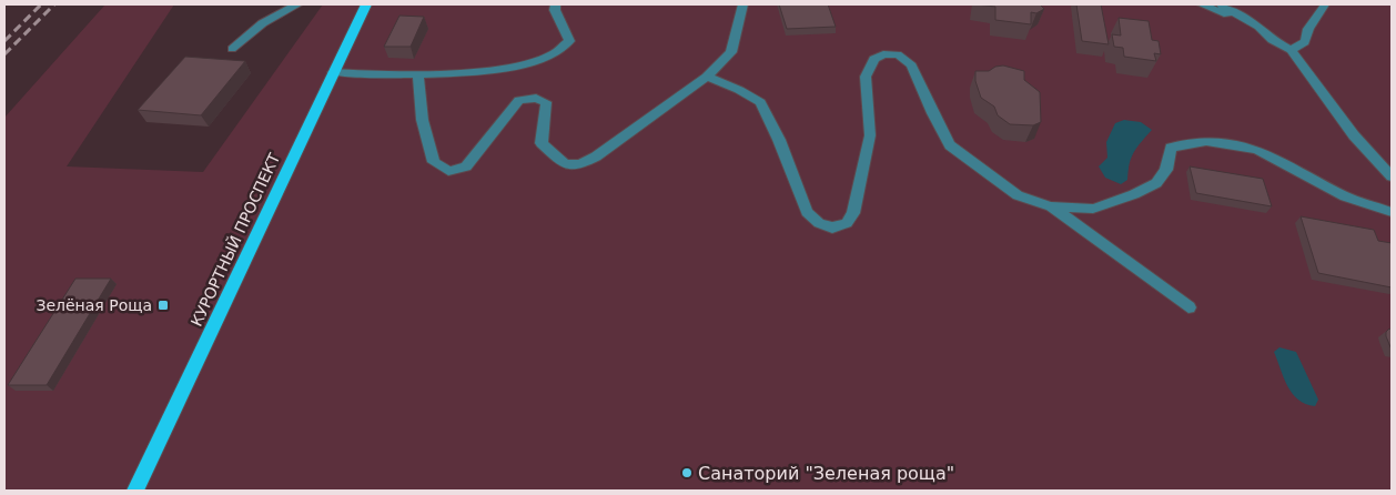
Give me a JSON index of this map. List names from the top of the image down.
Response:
{
  "streets": {
    "main road": ["КУРОРТНЫЙ ПРОСПЕКТ"]
  },
  "places": {
    "transit": ["Зелёная Роща"],
    "other": ["Санаторий \"Зеленая роща\""]
  }
}
